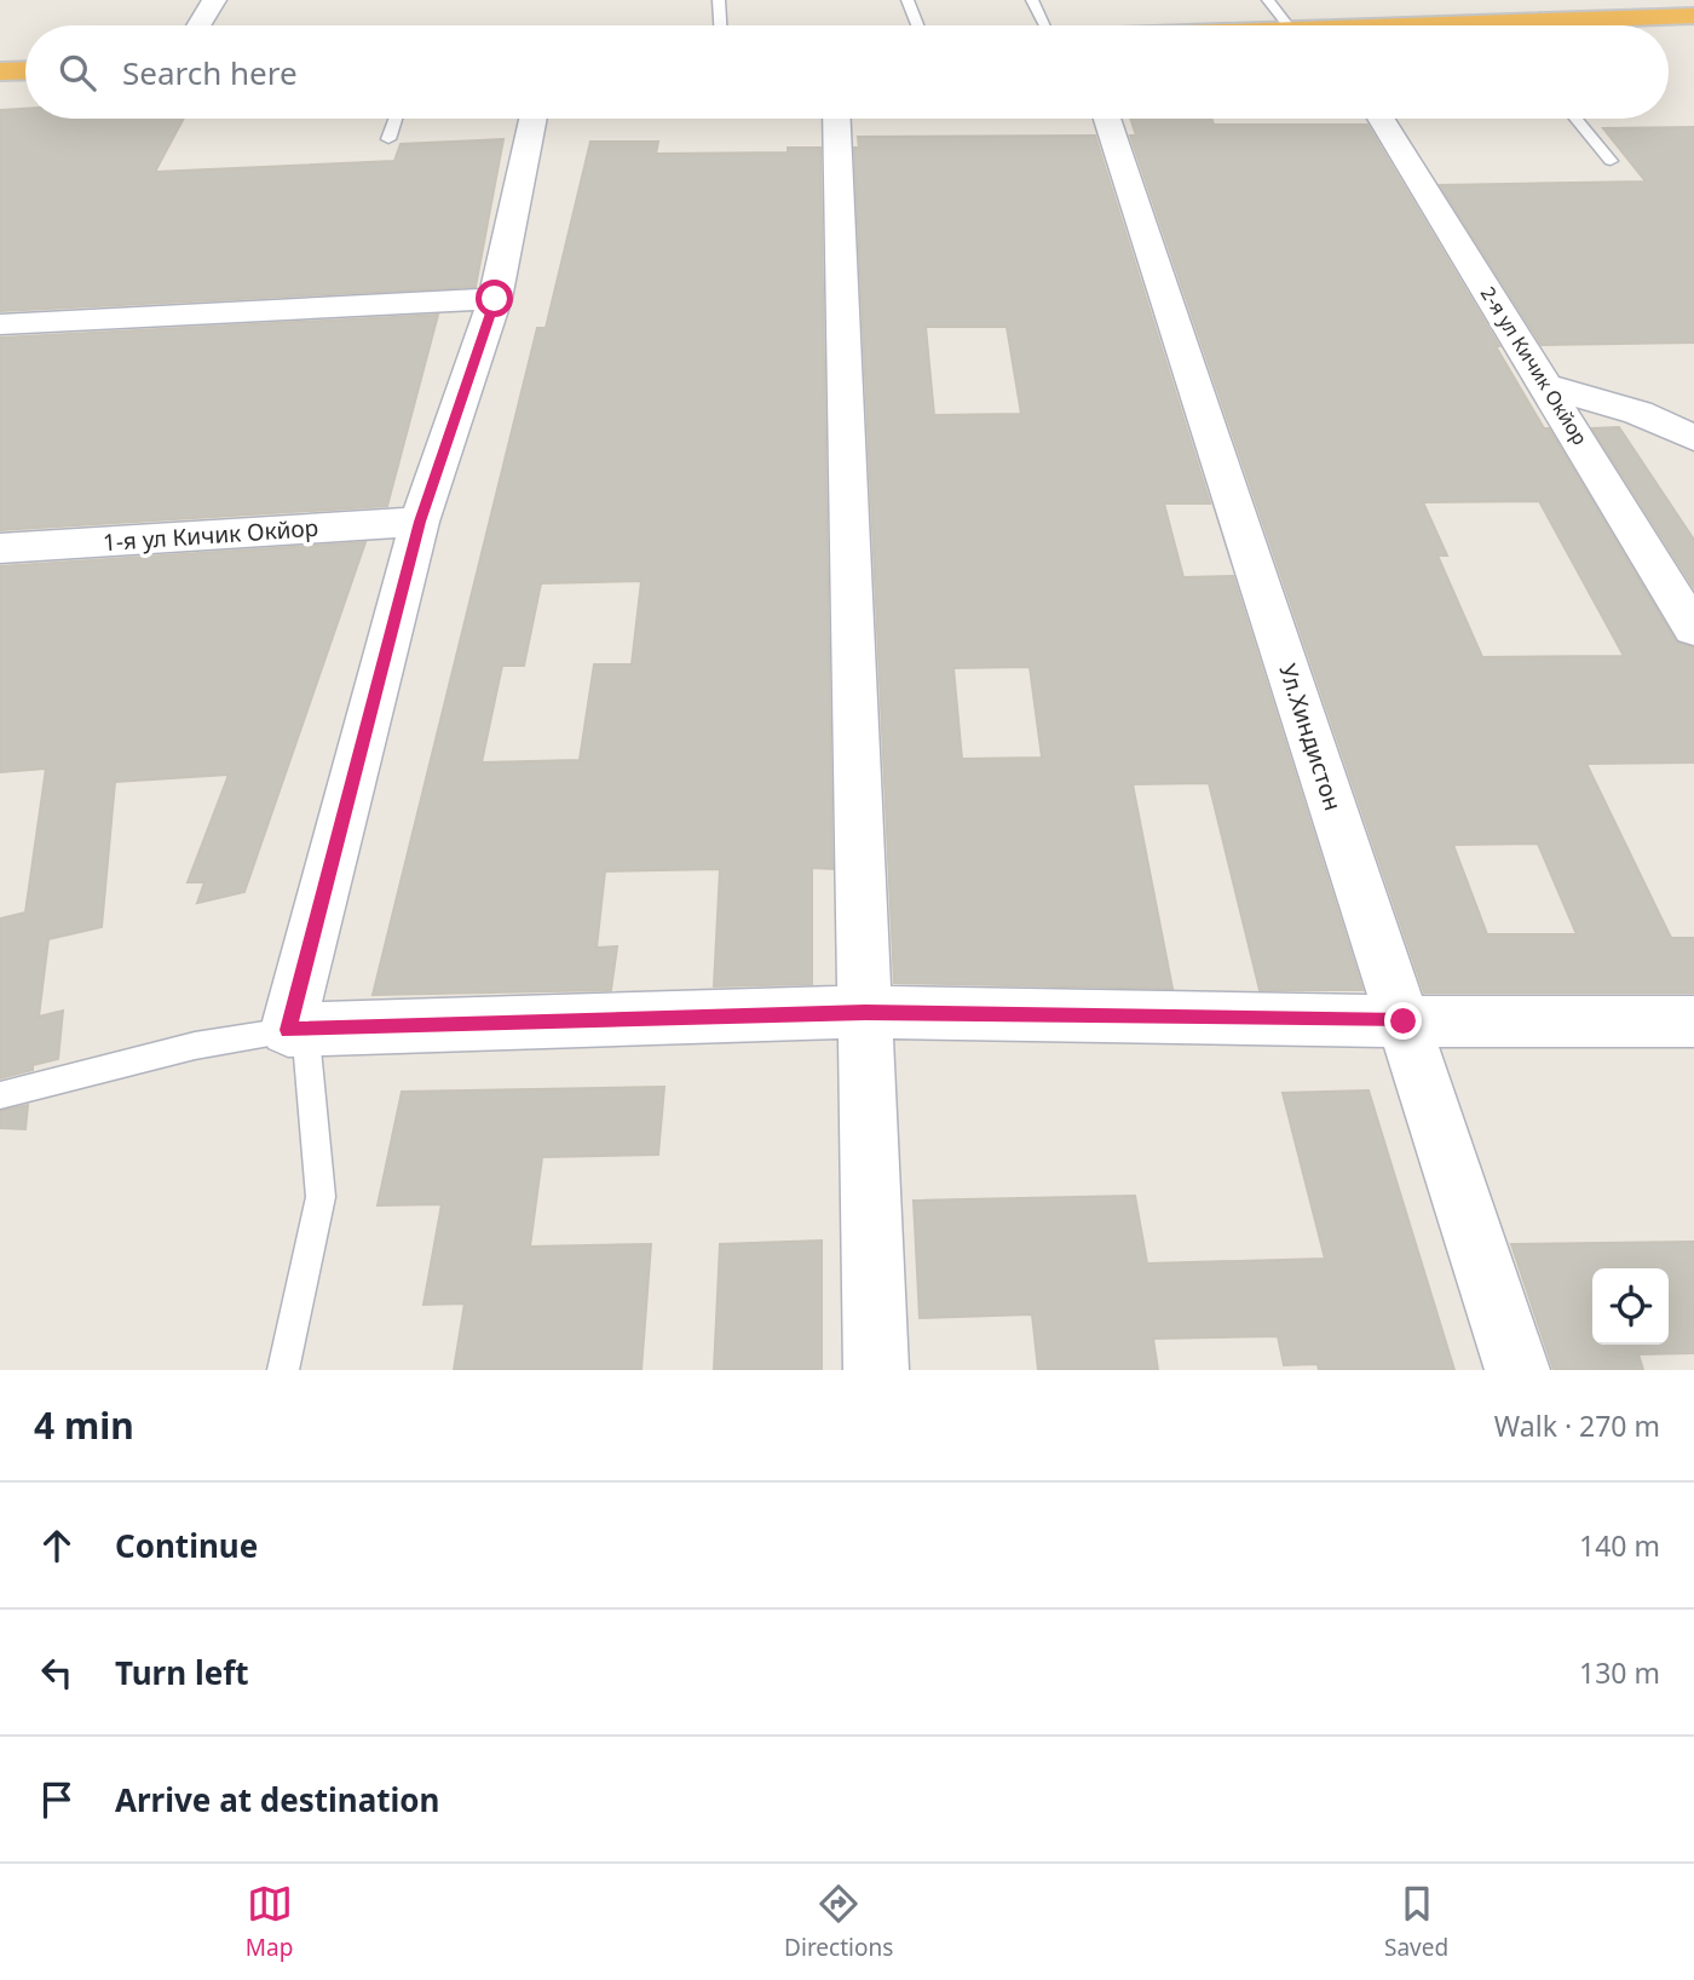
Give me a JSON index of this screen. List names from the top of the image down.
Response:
{
  "streets": {
    "street": ["2-я ул Кичик Окйор", "1-я ул Кичик Окйор", "Ул.Хиндистон"]
  },
  "page": {
    "search": "Search here",
    "heading": ["4 min", "Walk · 270 m"],
    "list": [
      ["Continue", "140 m"],
      ["Turn left", "130 m"],
      "Arrive at destination"
    ],
    "nav": ["Map", "Directions", "Saved"]
  }
}
